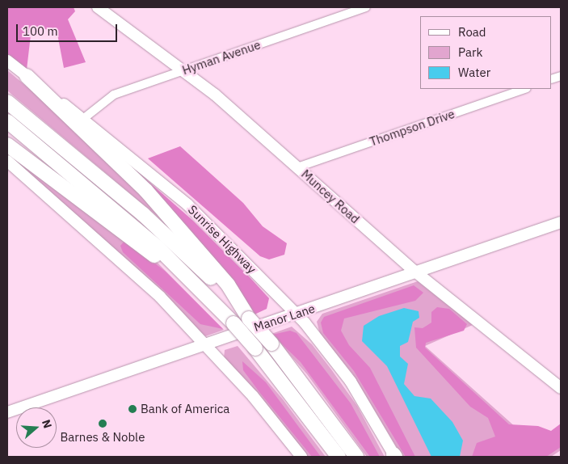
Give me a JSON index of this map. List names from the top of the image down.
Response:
{
  "streets": {
    "street": [
      "Hyman Avenue",
      "Thompson Drive",
      "Muncey Road",
      "Sunrise Highway",
      "Manor Lane"
    ]
  },
  "crossings": [
    ["Hyman Avenue", "Muncey Road"],
    ["Hyman Avenue", "Sunrise Highway"],
    ["Thompson Drive", "Muncey Road"],
    ["Muncey Road", "Manor Lane"],
    ["Sunrise Highway", "Manor Lane"]
  ],
  "places": ["Bank of America", "Barnes & Noble"],
  "legend": ["Road", "Park", "Water"],
  "scale_bar": "100 m",
  "north": "right"
}
